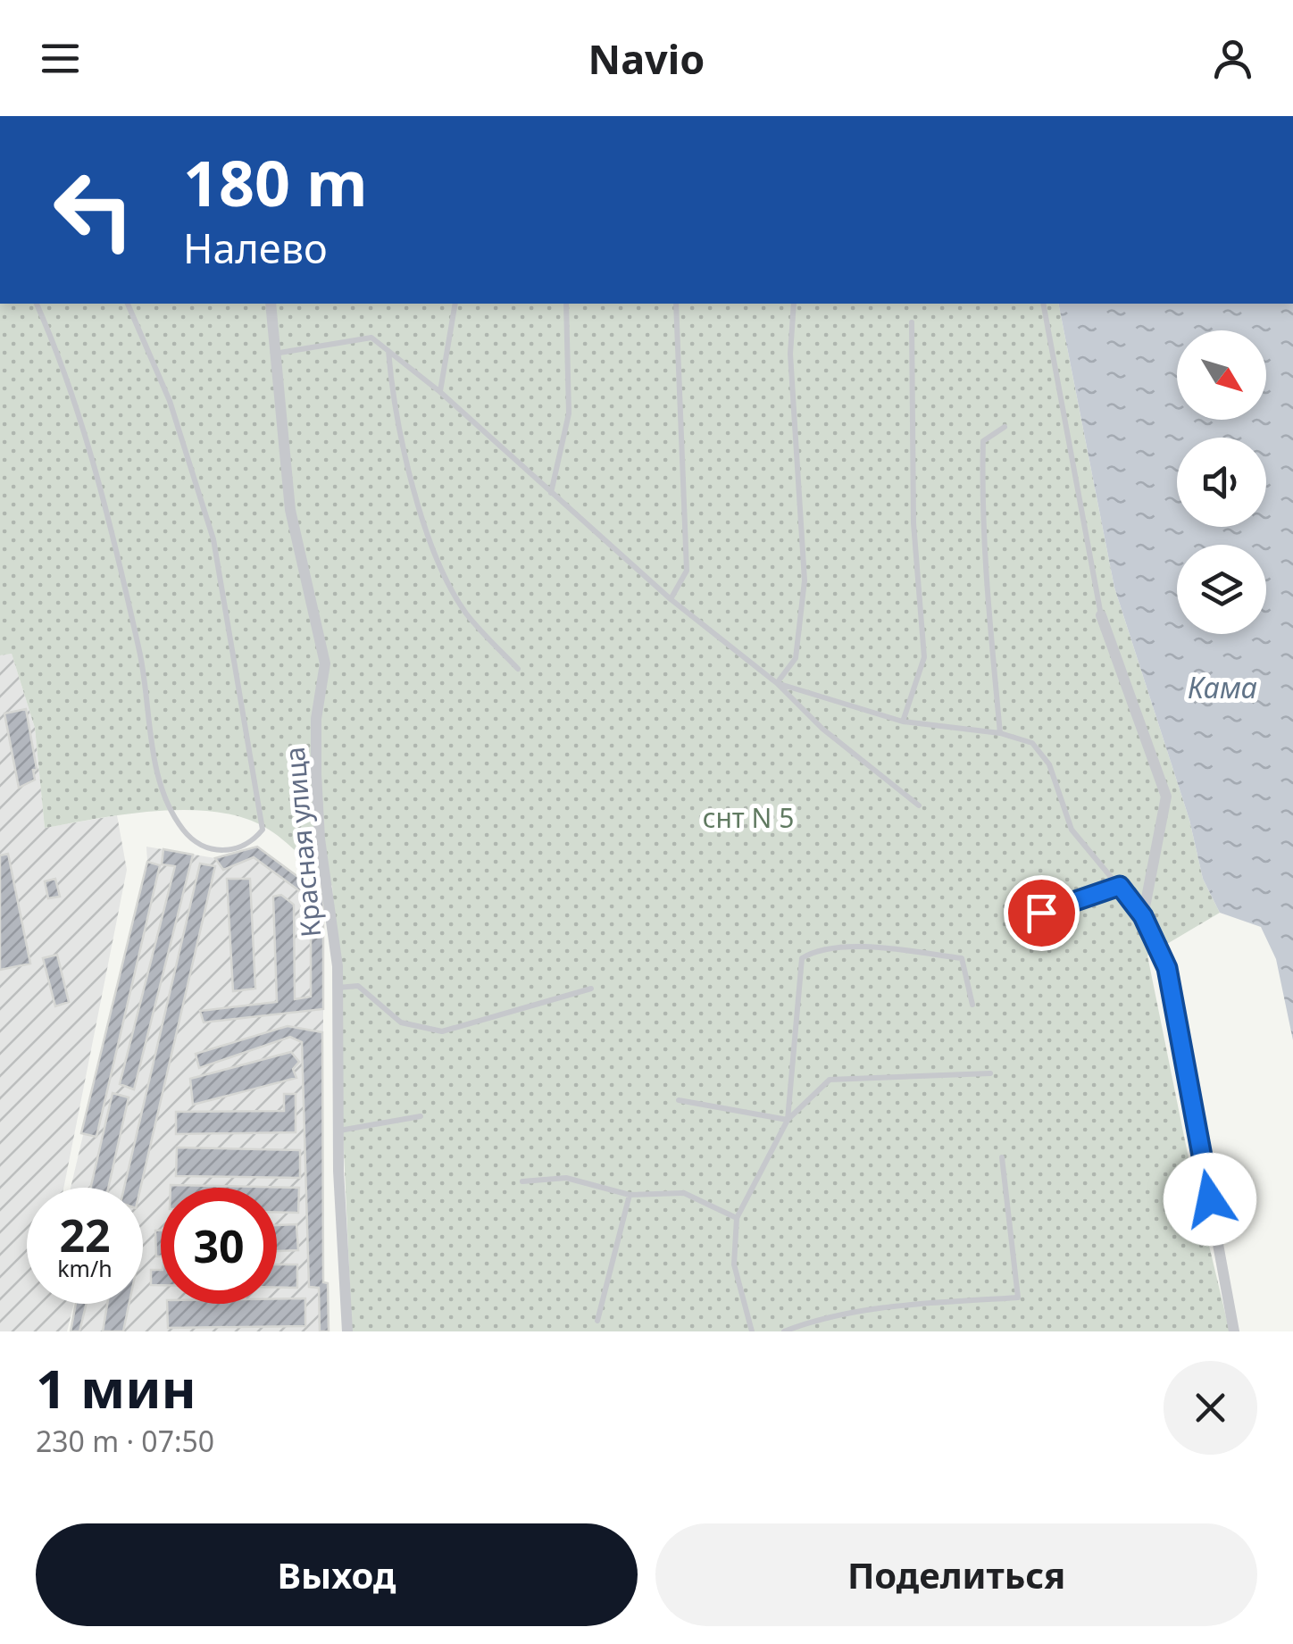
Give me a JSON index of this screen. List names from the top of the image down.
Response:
{
  "streets": {
    "street": ["Красная улица"]
  },
  "water": ["Кама"],
  "parks": ["снт N 5"],
  "north": "bottom right",
  "page": {
    "header": "Navio",
    "turn": ["180 m", "Налево"],
    "speed": "22 km/h",
    "limit": "30",
    "heading": ["1 мин", "230 m · 07:50"],
    "buttons": ["Выход", "Поделиться"]
  }
}
